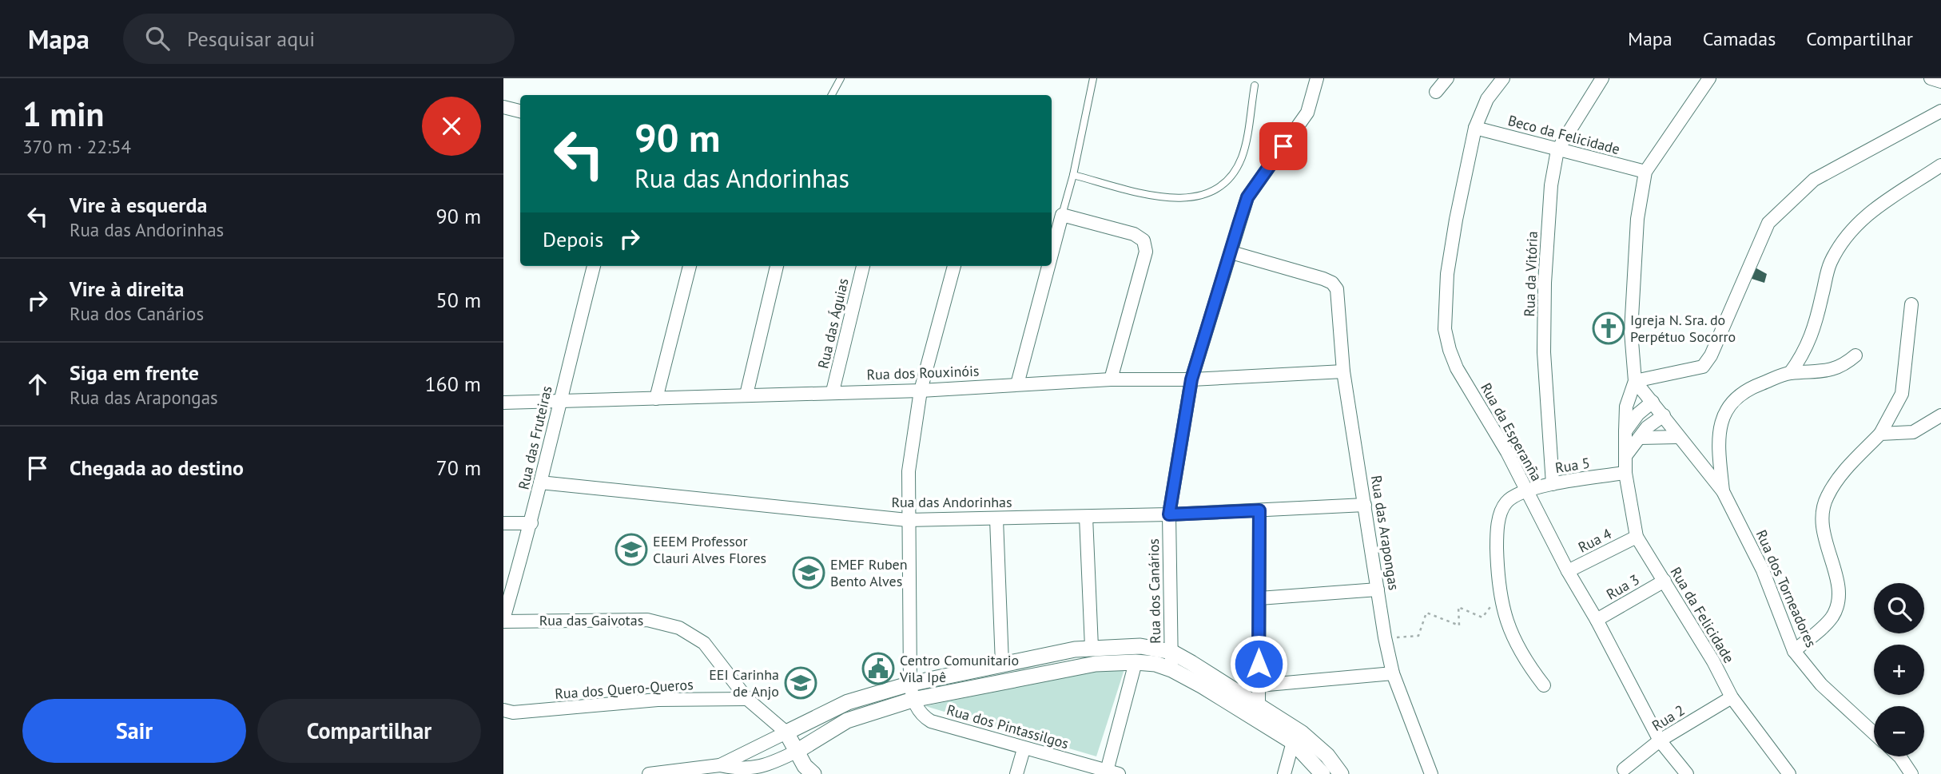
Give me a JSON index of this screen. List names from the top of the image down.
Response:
{
  "streets": {
    "street": [
      "Beco da Felicidade",
      "Rua da Vitória",
      "Rua das Águias",
      "Rua dos Rouxinóis",
      "Rua da Esperanña",
      "Rua das Fruteiras",
      "Rua 5",
      "Rua das Andorinhas",
      "Rua das Arapongas",
      "Rua 4",
      "Rua 3",
      "Rua dos Torneadores",
      "Rua dos Canários",
      "Rua da Felicidade",
      "Rua das Gaivotas",
      "Rua dos Quero-Queros",
      "Rua 2",
      "Rua dos Pintassilgos"
    ]
  },
  "crossings": [
    ["Beco da Felicidade", "Rua da Vitória"],
    ["Beco da Felicidade", "Rua da Esperanña"],
    ["Rua da Vitória", "Rua 5"],
    ["Rua das Águias", "Rua dos Rouxinóis"],
    ["Rua dos Rouxinóis", "Rua das Fruteiras"],
    ["Rua dos Rouxinóis", "Rua das Arapongas"],
    ["Rua dos Rouxinóis", "Rua dos Canários"],
    ["Rua da Esperanña", "Rua 5"],
    ["Rua da Esperanña", "Rua 4"],
    ["Rua da Esperanña", "Rua 3"],
    ["Rua da Esperanña", "Rua 2"],
    ["Rua das Fruteiras", "Rua das Andorinhas"],
    ["Rua das Fruteiras", "Rua das Gaivotas"],
    ["Rua 5", "Rua da Felicidade"],
    ["Rua das Andorinhas", "Rua das Arapongas"],
    ["Rua das Andorinhas", "Rua dos Canários"],
    ["Rua das Arapongas", "Rua dos Canários"],
    ["Rua 4", "Rua da Felicidade"],
    ["Rua 3", "Rua da Felicidade"],
    ["Rua dos Torneadores", "Rua da Felicidade"],
    ["Rua da Felicidade", "Rua 2"],
    ["Rua das Gaivotas", "Rua dos Quero-Queros"]
  ],
  "places": {
    "church": ["Igreja N. Sra. do Perpétuo Socorro"],
    "school or university": ["EEEM Professor Clauri Alves Flores", "EMEF Ruben Bento Alves", "EEI Carinha de Anjo"],
    "public building": ["Centro Comunitario Vila Ipê"]
  },
  "page": {
    "header": "Mapa",
    "search": "Pesquisar aqui",
    "nav": ["Mapa", "Camadas", "Compartilhar"],
    "heading": ["1 min", "370 m · 22:54"],
    "turn": ["90 m", "Rua das Andorinhas"],
    "list": [
      {
        "name": "Vire à esquerda",
        "note": "Rua das Andorinhas",
        "value": "90 m"
      },
      {
        "name": "Vire à direita",
        "note": "Rua dos Canários",
        "value": "50 m"
      },
      {
        "name": "Siga em frente",
        "note": "Rua das Arapongas",
        "value": "160 m"
      },
      {
        "name": "Chegada ao destino",
        "value": "70 m"
      }
    ],
    "then": "Depois",
    "map_buttons": ["+", "−"],
    "buttons": ["Sair", "Compartilhar"]
  }
}
